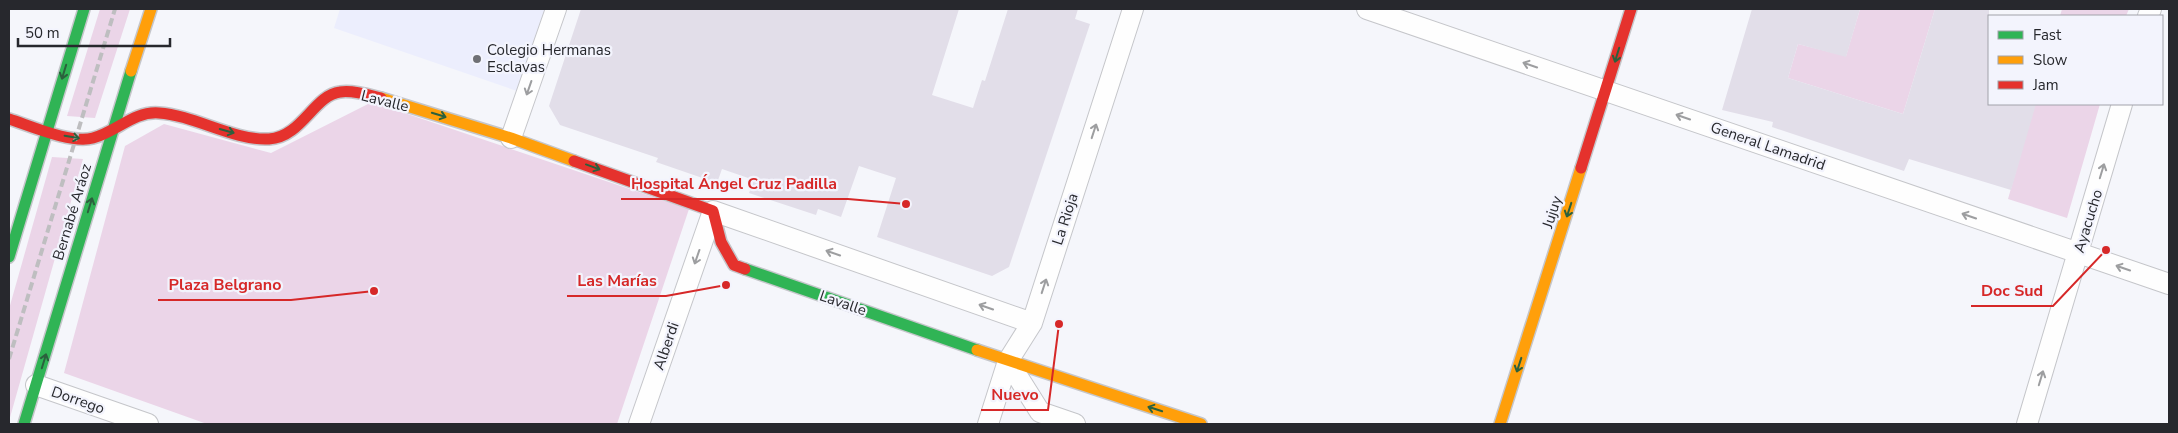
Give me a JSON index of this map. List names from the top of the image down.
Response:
{
  "streets": {
    "street": [
      "Lavalle",
      "General Lamadrid",
      "Bernabé Aráoz",
      "Jujuy",
      "La Rioja",
      "Ayacucho",
      "Alberdi",
      "Dorrego"
    ]
  },
  "crossings": [
    ["Lavalle", "Bernabé Aráoz"],
    ["Lavalle", "La Rioja"],
    ["Lavalle", "Alberdi"],
    ["General Lamadrid", "Jujuy"],
    ["General Lamadrid", "Ayacucho"],
    ["Bernabé Aráoz", "Dorrego"]
  ],
  "one_way": [
    "General Lamadrid",
    "Jujuy",
    "La Rioja",
    "Ayacucho",
    "Alberdi"
  ],
  "places": [
    "Colegio Hermanas Esclavas",
    "Hospital Ángel Cruz Padilla",
    "Doc Sud",
    "Las Marías",
    "Plaza Belgrano",
    "Nuevo"
  ],
  "legend": ["Fast", "Slow", "Jam"],
  "scale_bar": "50 m"
}
